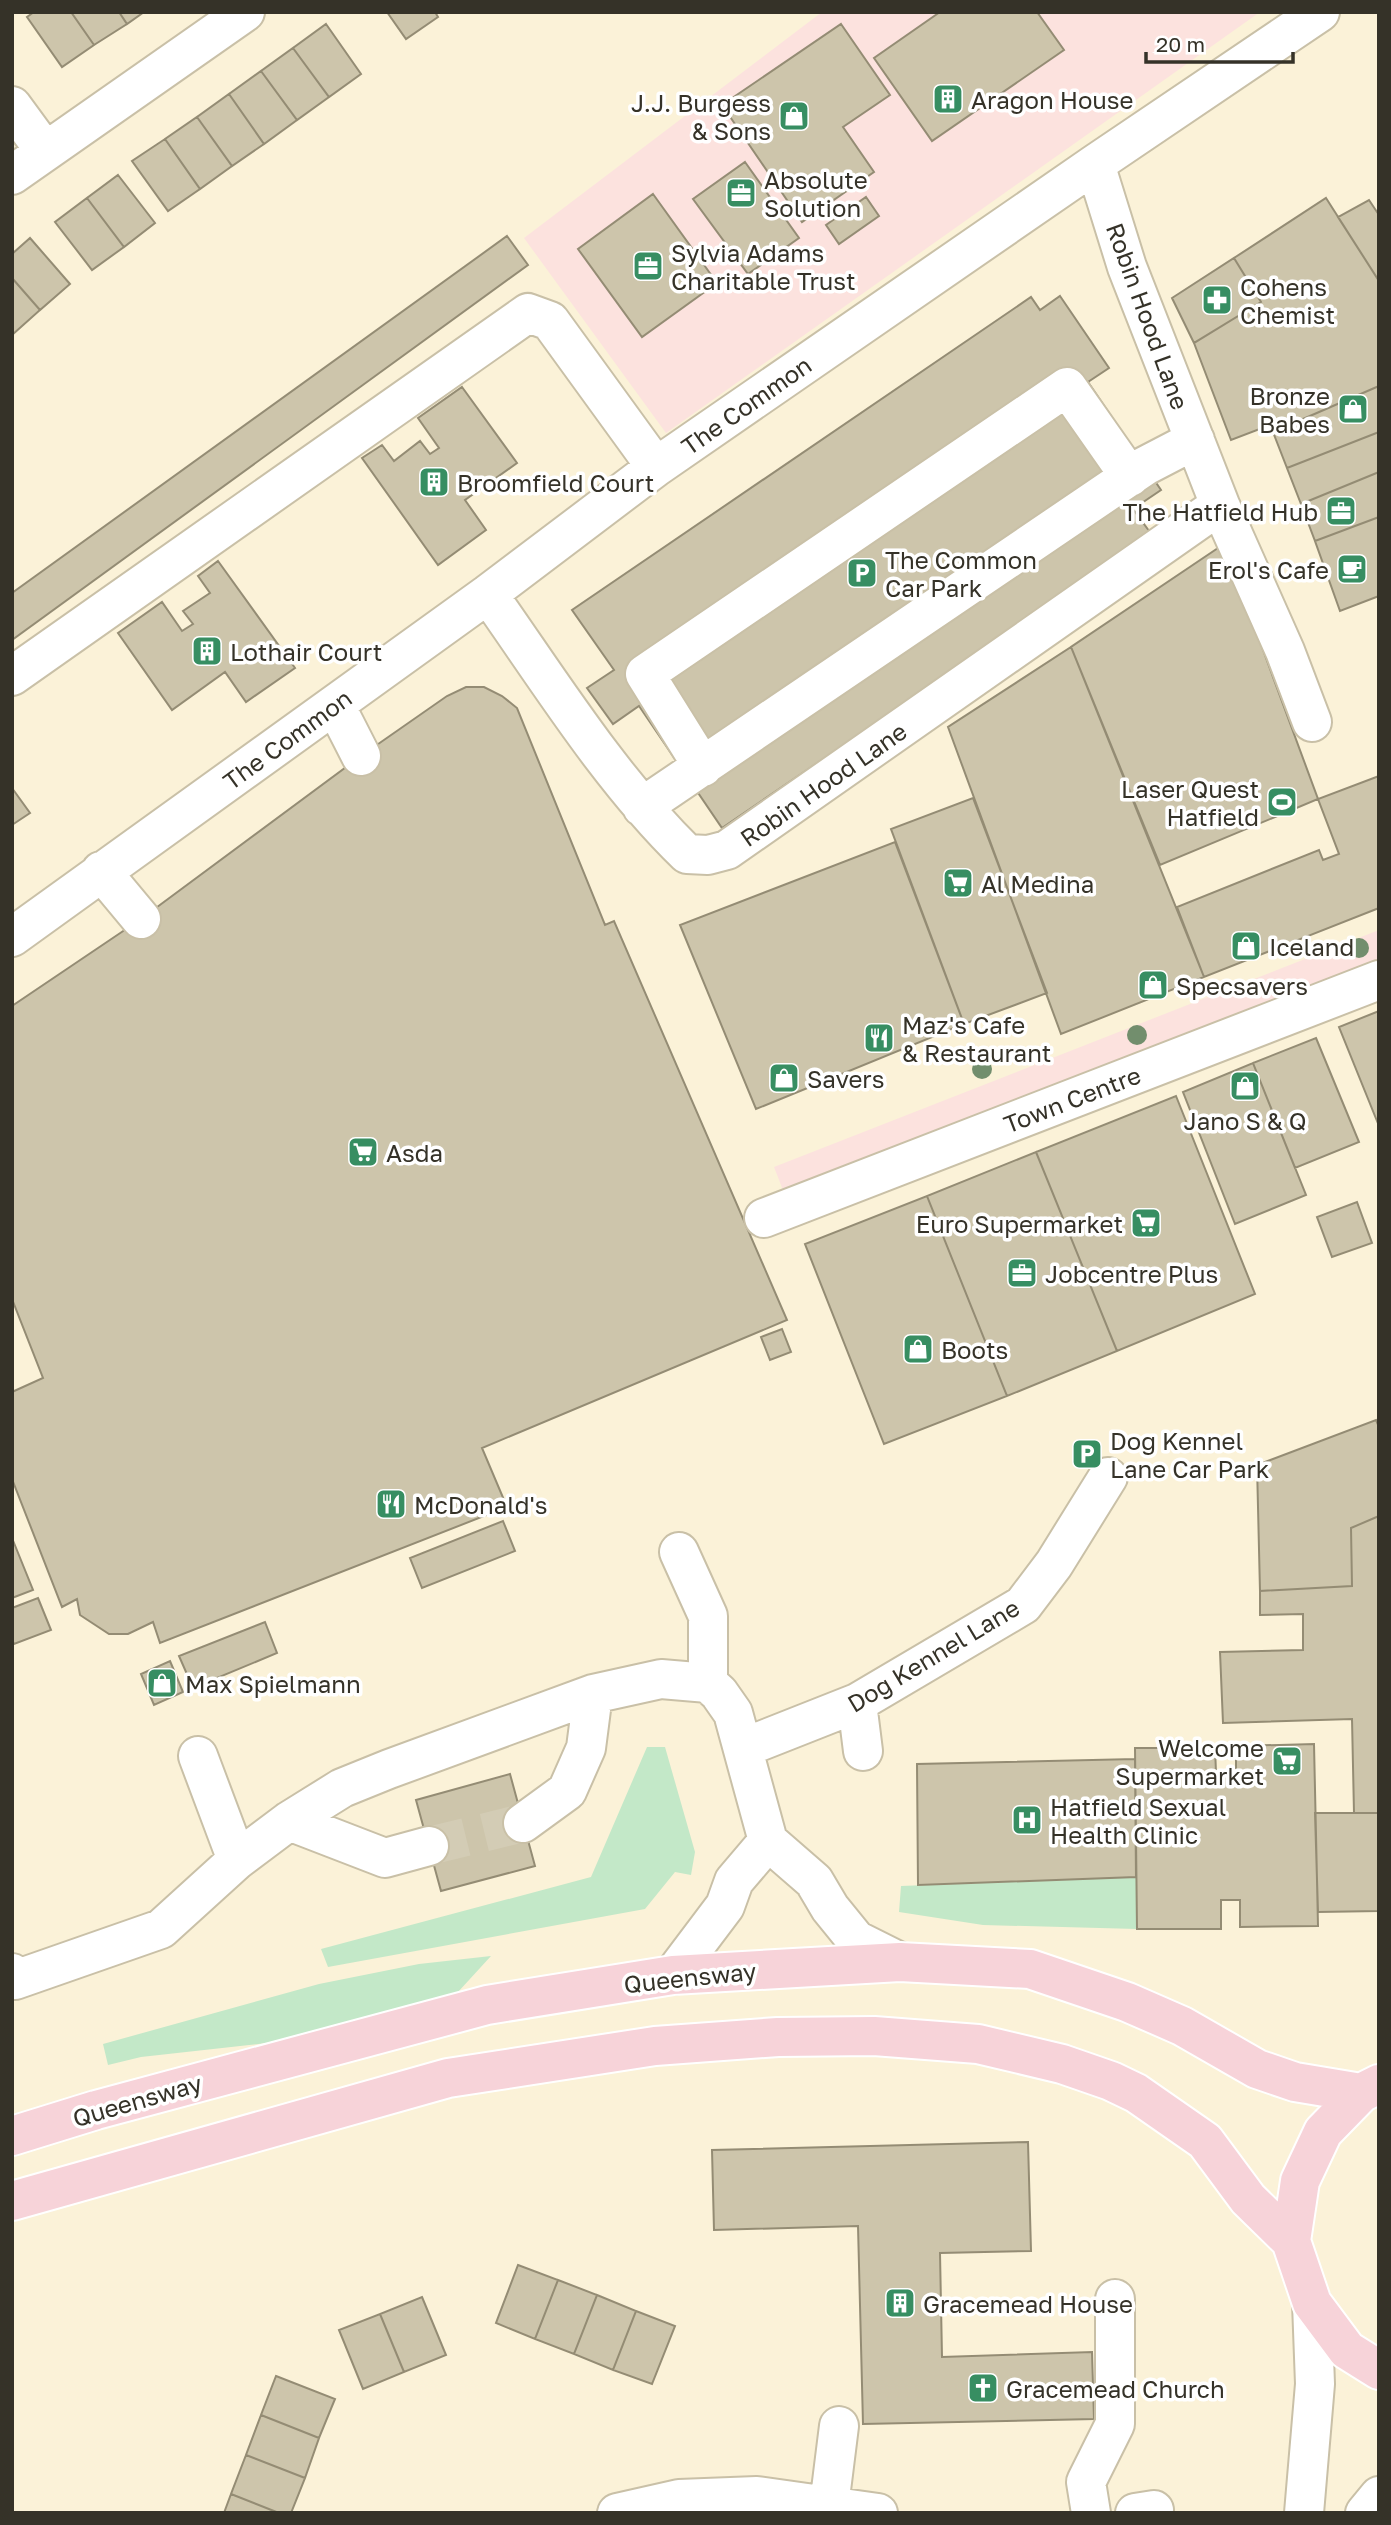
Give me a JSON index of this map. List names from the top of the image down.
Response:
{
  "streets": {
    "main road": ["Queensway"],
    "street": [
      "Robin Hood Lane",
      "The Common",
      "Town Centre",
      "Dog Kennel Lane"
    ]
  },
  "crossings": [
    ["Robin Hood Lane", "The Common"]
  ],
  "places": {
    "building": [
      "Aragon House",
      "Broomfield Court",
      "Lothair Court",
      "Gracemead House"
    ],
    "shop": [
      "J.J. Burgess & Sons",
      "Bronze Babes",
      "Iceland",
      "Specsavers",
      "Savers",
      "Jano S & Q",
      "Boots",
      "Max Spielmann"
    ],
    "office": [
      "Absolute Solution",
      "Sylvia Adams Charitable Trust",
      "The Hatfield Hub",
      "Jobcentre Plus"
    ],
    "pharmacy": ["Cohens Chemist"],
    "cafe": ["Erol's Cafe"],
    "parking": ["The Common Car Park", "Dog Kennel Lane Car Park"],
    "sports": ["Laser Quest Hatfield"],
    "supermarket": [
      "Al Medina",
      "Asda",
      "Euro Supermarket",
      "Welcome Supermarket"
    ],
    "restaurant": ["Maz's Cafe & Restaurant", "McDonald's"],
    "hospital": ["Hatfield Sexual Health Clinic"],
    "church": ["Gracemead Church"]
  },
  "scale_bar": "20 m"
}
